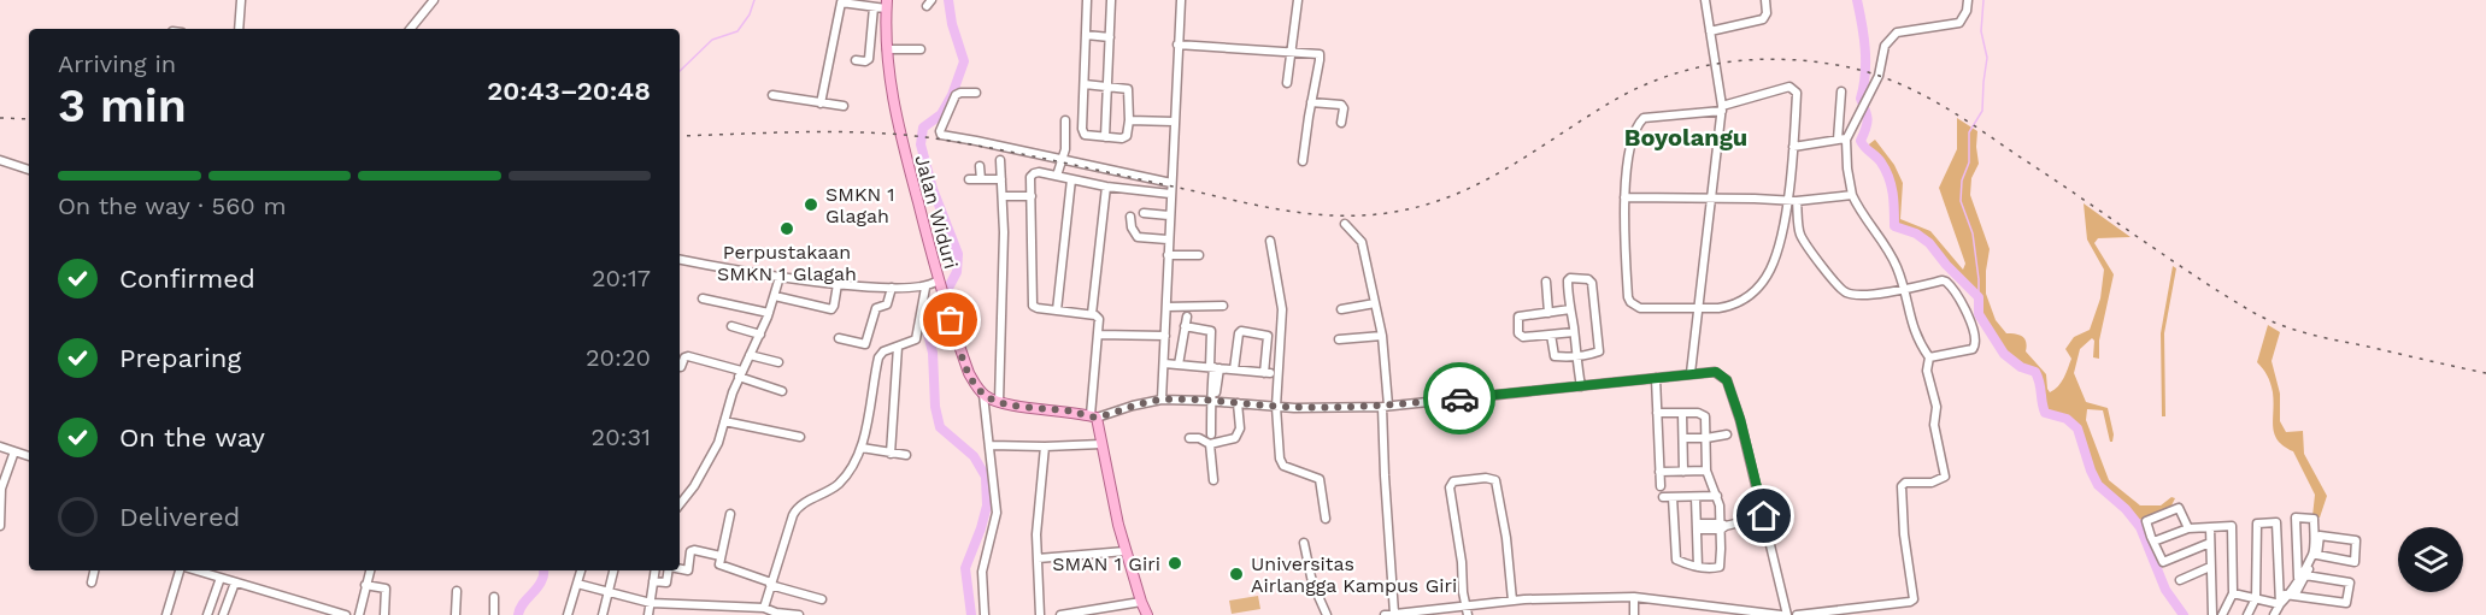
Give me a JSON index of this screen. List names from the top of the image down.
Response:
{
  "streets": {
    "main road": ["Jalan Widuri"]
  },
  "districts": ["Boyolangu"],
  "places": [
    "SMKN 1 Glagah",
    "Perpustakaan SMKN 1 Glagah",
    "SMAN 1 Giri",
    "Universitas Airlangga Kampus Giri"
  ],
  "page": {
    "heading": ["3 min", "Arriving in", "20:43–20:48"],
    "bar": "On the way · 560 m",
    "list": [
      ["Confirmed", "20:17"],
      ["Preparing", "20:20"],
      ["On the way", "20:31"],
      "Delivered"
    ]
  }
}
